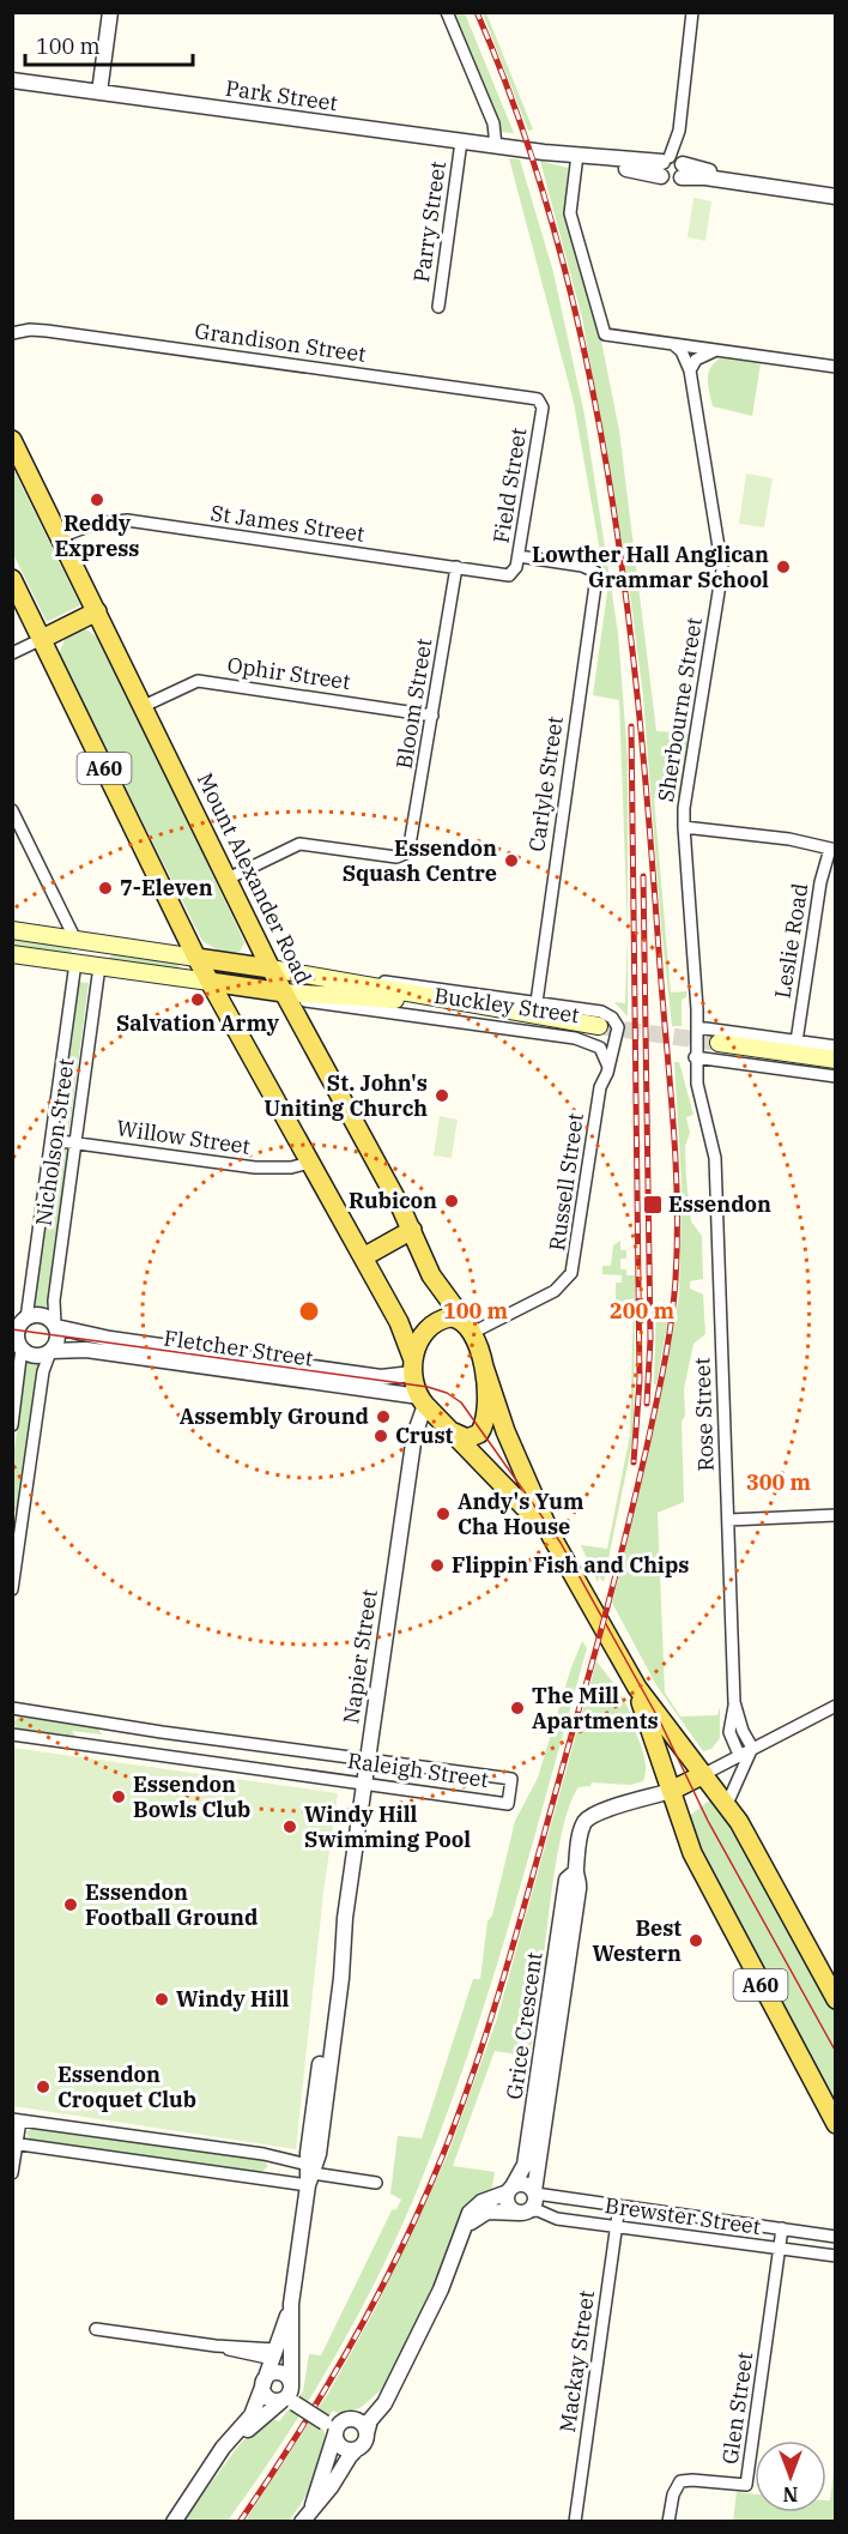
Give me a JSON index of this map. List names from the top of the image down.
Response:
{
  "streets": {
    "main road": ["A60", "Mount Alexander Road", "Buckley Street"],
    "street": [
      "Park Street",
      "Parry Street",
      "Grandison Street",
      "Field Street",
      "St James Street",
      "Ophir Street",
      "Bloom Street",
      "Sherbourne Street",
      "Carlyle Street",
      "Leslie Road",
      "Willow Street",
      "Nicholson Street",
      "Russell Street",
      "Fletcher Street",
      "Rose Street",
      "Napier Street",
      "Raleigh Street",
      "Grice Crescent",
      "Brewster Street",
      "Mackay Street",
      "Glen Street"
    ]
  },
  "crossings": [
    ["Park Street", "Parry Street"],
    ["Grandison Street", "Field Street"],
    ["Field Street", "St James Street"],
    ["Field Street", "Carlyle Street"],
    ["St James Street", "Bloom Street"],
    ["St James Street", "Mount Alexander Road"],
    ["Ophir Street", "Bloom Street"],
    ["Ophir Street", "Mount Alexander Road"],
    ["Bloom Street", "Mount Alexander Road"],
    ["Sherbourne Street", "Rose Street"],
    ["A60", "Mount Alexander Road"],
    ["A60", "Buckley Street"],
    ["A60", "Willow Street"],
    ["A60", "Russell Street"],
    ["A60", "Fletcher Street"],
    ["A60", "Napier Street"],
    ["A60", "Grice Crescent"],
    ["Carlyle Street", "Buckley Street"],
    ["Mount Alexander Road", "Buckley Street"],
    ["Mount Alexander Road", "Russell Street"],
    ["Buckley Street", "Nicholson Street"],
    ["Buckley Street", "Russell Street"],
    ["Willow Street", "Nicholson Street"],
    ["Nicholson Street", "Fletcher Street"],
    ["Fletcher Street", "Napier Street"],
    ["Napier Street", "Raleigh Street"],
    ["Grice Crescent", "Brewster Street"],
    ["Brewster Street", "Mackay Street"],
    ["Brewster Street", "Glen Street"]
  ],
  "places": {
    "other": [
      "Reddy Express",
      "Lowther Hall Anglican Grammar School",
      "Essendon Squash Centre",
      "7-Eleven",
      "Salvation Army",
      "St. John's Uniting Church",
      "Rubicon",
      "Assembly Ground",
      "Crust",
      "Andy's Yum Cha House",
      "Flippin Fish and Chips",
      "The Mill Apartments",
      "Essendon Bowls Club",
      "Windy Hill Swimming Pool",
      "Essendon Football Ground",
      "Best Western",
      "Windy Hill",
      "Essendon Croquet Club"
    ],
    "transit": ["Essendon"]
  },
  "scale_bar": "100 m",
  "north": "bottom",
  "rings": ["100 m", "200 m", "300 m"]
}
